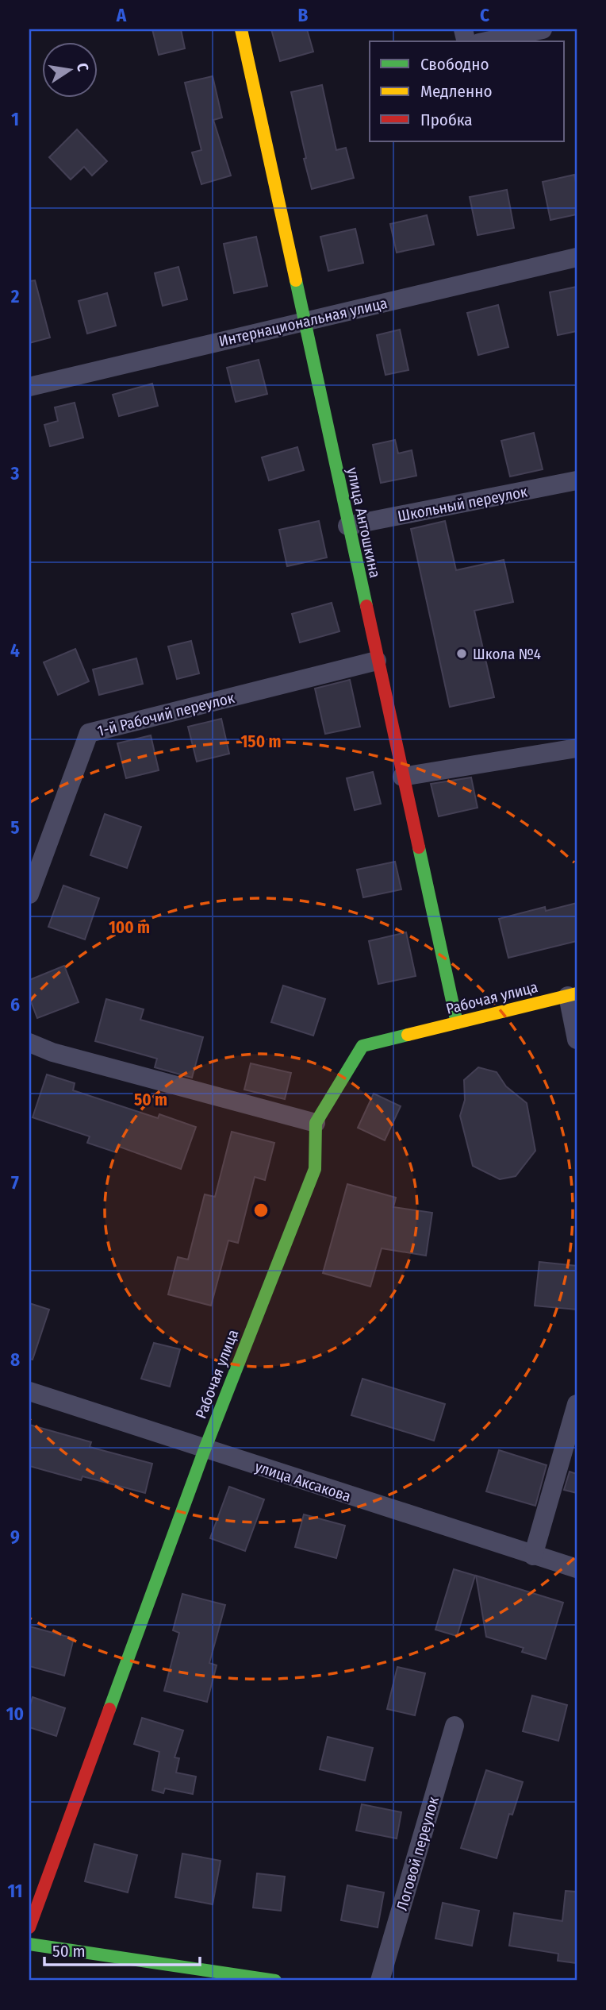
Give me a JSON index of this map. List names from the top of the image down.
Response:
{
  "streets": {
    "street": [
      "Интернациональная улица",
      "Школьный переулок",
      "улица Антошкина",
      "1-й Рабочий переулок",
      "Рабочая улица",
      "улица Аксакова",
      "Логовой переулок"
    ]
  },
  "crossings": [
    ["Интернациональная улица", "улица Антошкина"],
    ["Школьный переулок", "улица Антошкина"],
    ["улица Антошкина", "1-й Рабочий переулок"],
    ["улица Антошкина", "Рабочая улица"],
    ["Рабочая улица", "улица Аксакова"]
  ],
  "places": ["Школа №4"],
  "legend": ["Свободно", "Медленно", "Пробка"],
  "scale_bar": "50 m",
  "north": "right",
  "grid": {
    "columns": ["A", "B", "C"],
    "rows": [
      "1",
      "2",
      "3",
      "4",
      "5",
      "6",
      "7",
      "8",
      "9",
      "10",
      "11"
    ]
  },
  "rings": ["150 m", "100 m", "50 m"]
}
